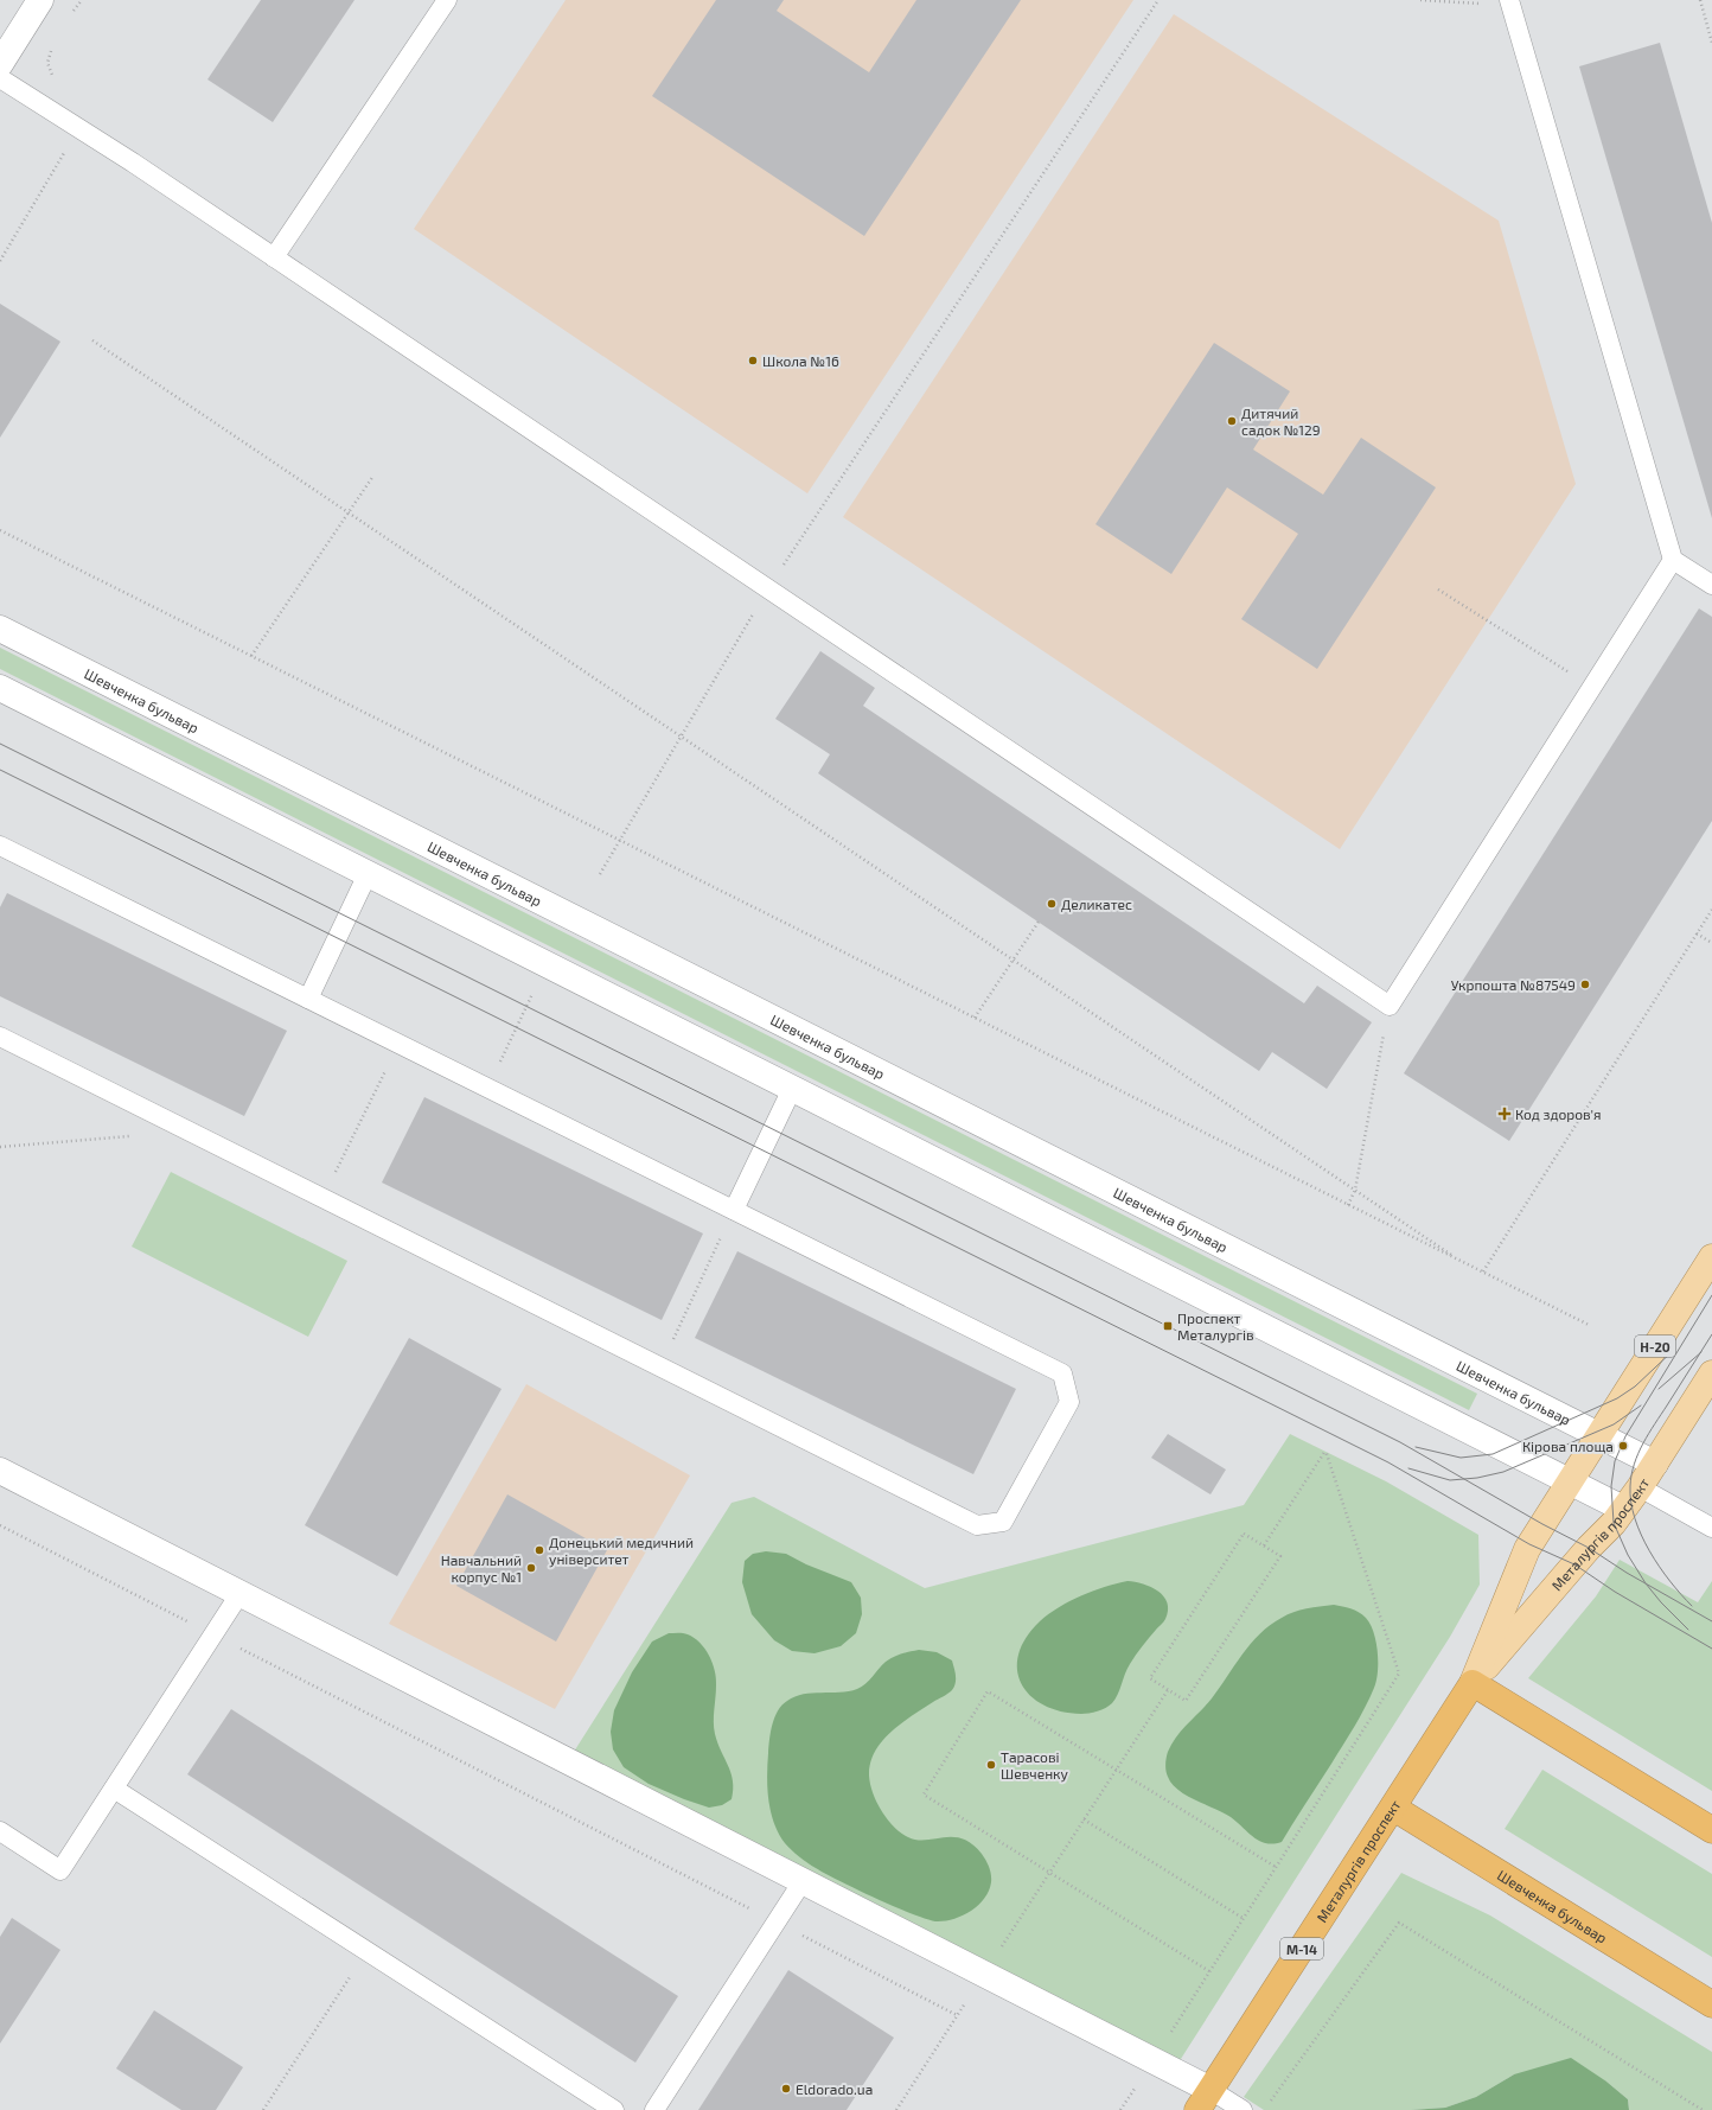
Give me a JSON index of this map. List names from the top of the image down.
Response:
{
  "streets": {
    "highway": ["Шевченка бульвар", "Металургів проспект", "М-14"],
    "main road": ["Н-20"]
  },
  "crossings": [
    ["Шевченка бульвар", "Металургів проспект"]
  ],
  "places": {
    "other": [
      "Школа №16",
      "Дитячий садок №129",
      "Деликатес",
      "Укрпошта №87549",
      "Кірова площа",
      "Донецький медичний університет",
      "Навчальний корпус №1",
      "Тарасові Шевченку",
      "Eldorado.ua"
    ],
    "health": ["Код здоров'я"],
    "transit": ["Проспект Металургів"]
  }
}
